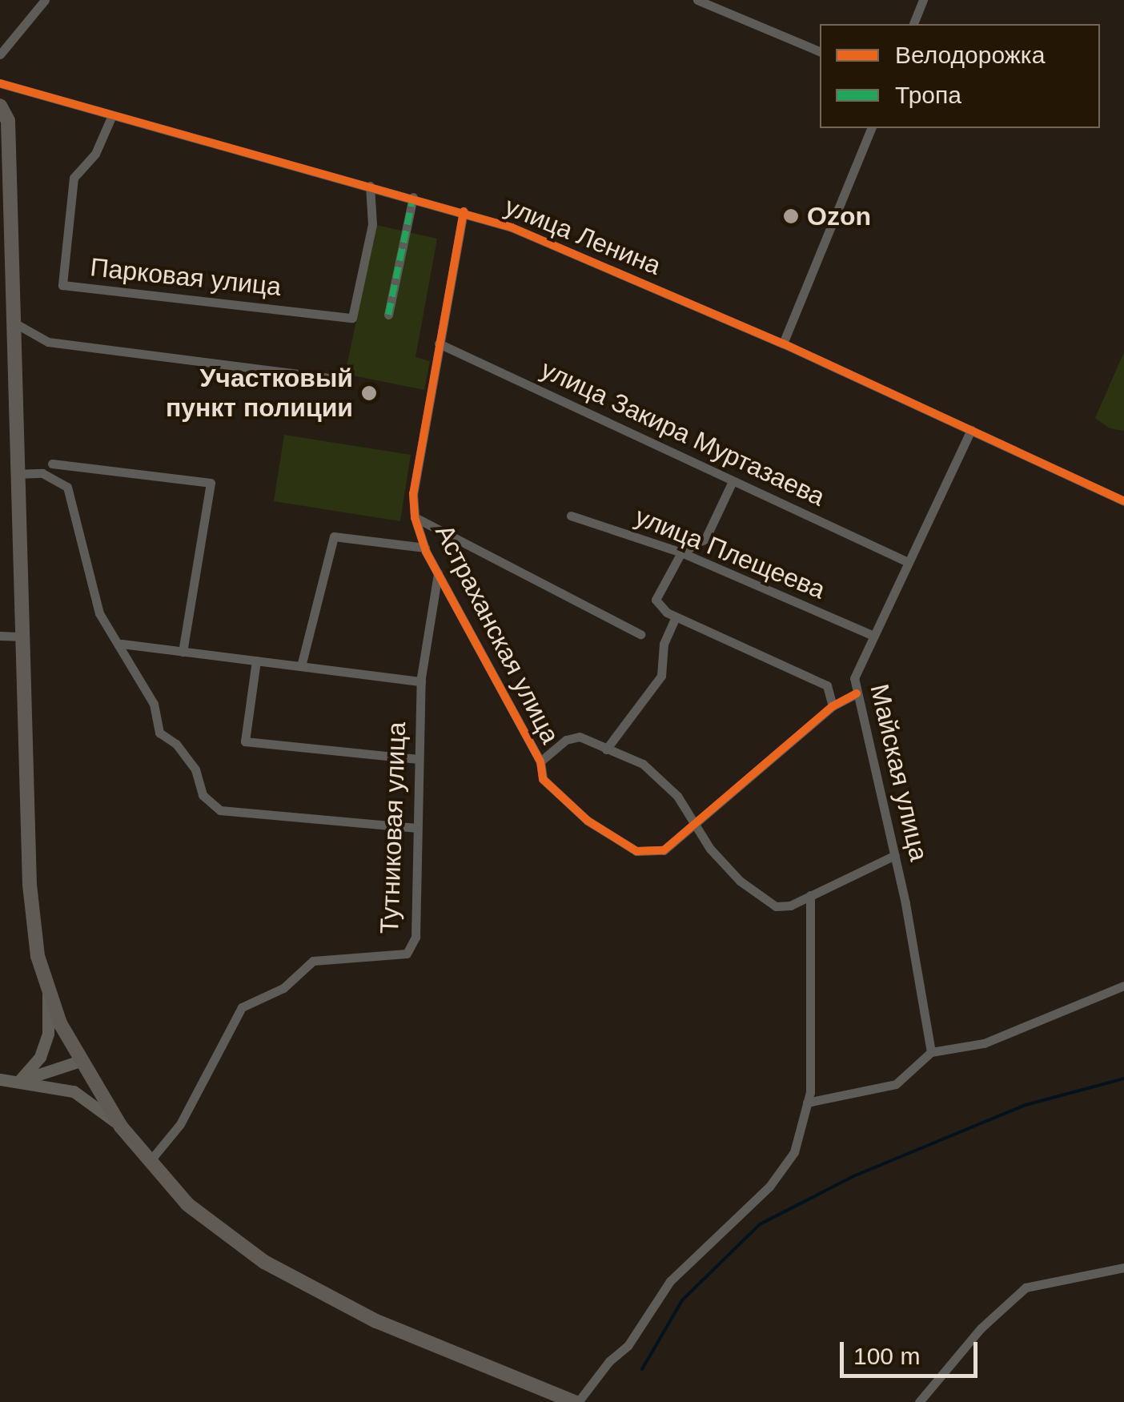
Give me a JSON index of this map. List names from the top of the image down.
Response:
{
  "streets": {
    "street": [
      "улица Ленина",
      "Парковая улица",
      "улица Закира Муртазаева",
      "улица Плещеева",
      "Астраханская улица",
      "Майская улица",
      "Тутниковая улица"
    ]
  },
  "crossings": [
    ["улица Ленина", "Парковая улица"],
    ["улица Ленина", "Астраханская улица"],
    ["улица Ленина", "Майская улица"],
    ["улица Закира Муртазаева", "Астраханская улица"],
    ["улица Закира Муртазаева", "Майская улица"],
    ["улица Плещеева", "Майская улица"],
    ["Астраханская улица", "Майская улица"],
    ["Астраханская улица", "Тутниковая улица"]
  ],
  "places": ["Ozon", "Участковый пункт полиции"],
  "legend": ["Велодорожка", "Тропа"],
  "scale_bar": "100 m"
}
